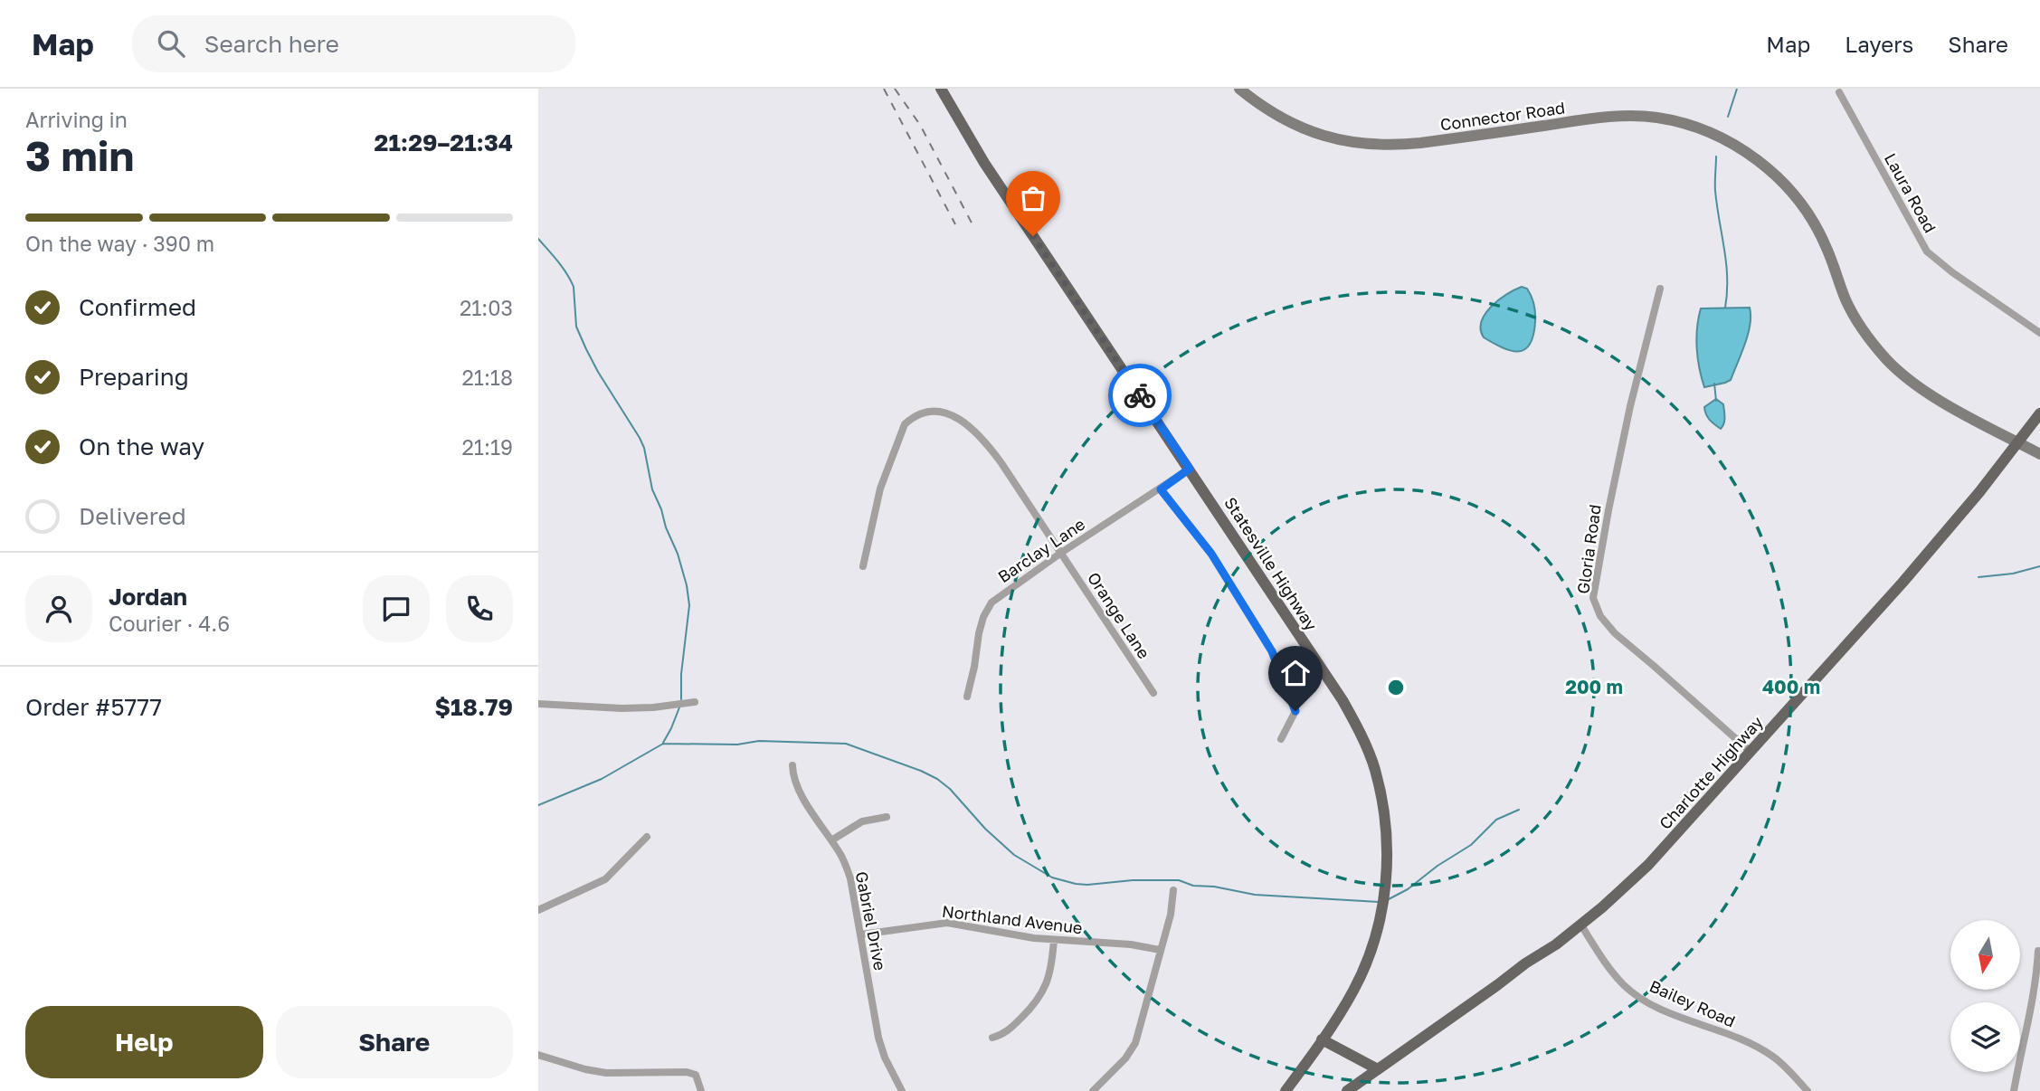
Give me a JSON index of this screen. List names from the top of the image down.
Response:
{
  "streets": {
    "main road": ["Statesville Highway", "Charlotte Highway"],
    "street": [
      "Connector Road",
      "Laura Road",
      "Gloria Road",
      "Barclay Lane",
      "Orange Lane",
      "Northland Avenue",
      "Gabriel Drive",
      "Bailey Road"
    ]
  },
  "crossings": [
    ["Connector Road", "Charlotte Highway"],
    ["Gloria Road", "Charlotte Highway"],
    ["Barclay Lane", "Statesville Highway"],
    ["Barclay Lane", "Orange Lane"],
    ["Charlotte Highway", "Bailey Road"],
    ["Northland Avenue", "Gabriel Drive"]
  ],
  "north": "bottom",
  "page": {
    "header": "Map",
    "search": "Search here",
    "nav": ["Map", "Layers", "Share"],
    "heading": ["3 min", "Arriving in", "21:29–21:34"],
    "panel": [
      "Jordan",
      "Courier · 4.6",
      "Order #5777",
      "$18.79"
    ],
    "bar": "On the way · 390 m",
    "list": [
      ["Confirmed", "21:03"],
      ["Preparing", "21:18"],
      ["On the way", "21:19"],
      "Delivered"
    ],
    "buttons": ["Help", "Share"]
  },
  "rings": ["200 m", "400 m"]
}
